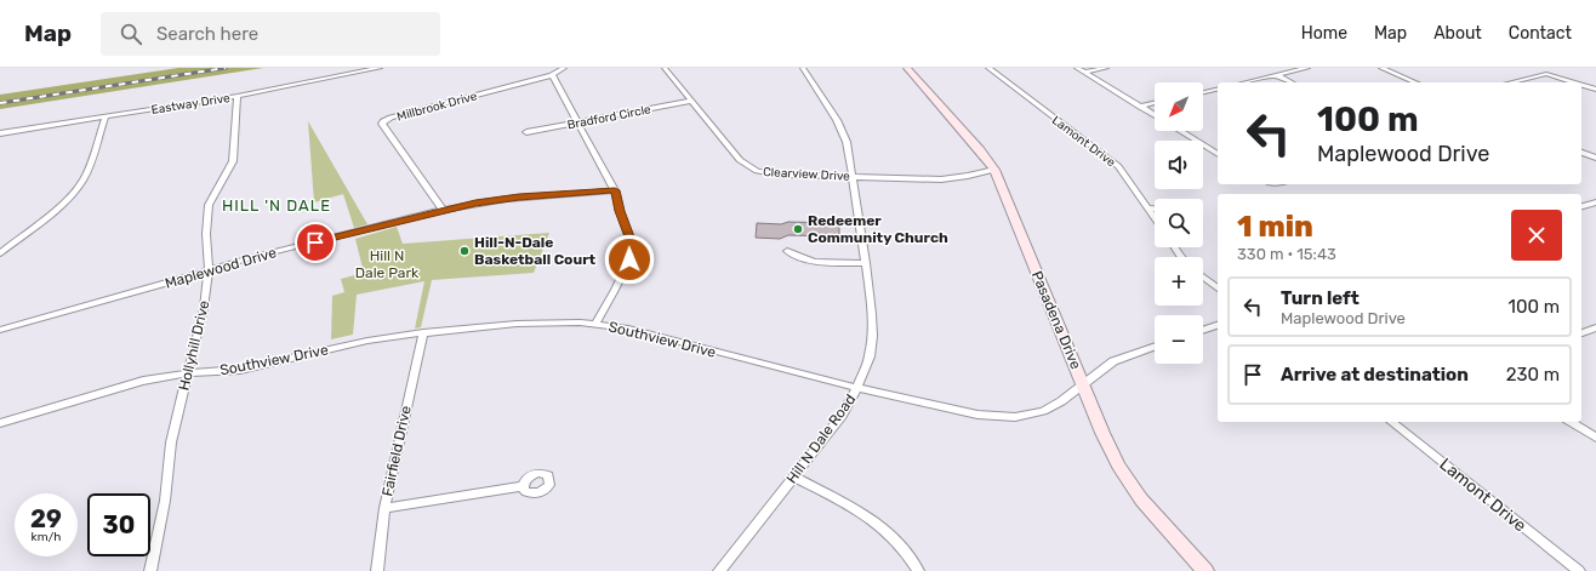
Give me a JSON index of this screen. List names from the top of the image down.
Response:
{
  "streets": {
    "street": [
      "Eastway Drive",
      "Millbrook Drive",
      "Bradford Circle",
      "Lamont Drive",
      "Clearview Drive",
      "Maplewood Drive",
      "Pasadena Drive",
      "Southview Drive",
      "Hollyhill Drive",
      "Hill N Dale Road",
      "Fairfield Drive"
    ]
  },
  "crossings": [
    ["Eastway Drive", "Hollyhill Drive"],
    ["Millbrook Drive", "Maplewood Drive"],
    ["Bradford Circle", "Clearview Drive"],
    ["Clearview Drive", "Pasadena Drive"],
    ["Clearview Drive", "Hill N Dale Road"],
    ["Maplewood Drive", "Hollyhill Drive"],
    ["Pasadena Drive", "Southview Drive"],
    ["Southview Drive", "Hollyhill Drive"],
    ["Southview Drive", "Hill N Dale Road"],
    ["Southview Drive", "Fairfield Drive"]
  ],
  "districts": ["HILL 'N DALE"],
  "parks": ["Hill N Dale Park"],
  "places": ["Redeemer Community Church", "Hill-N-Dale Basketball Court"],
  "north": "bottom left",
  "page": {
    "header": "Map",
    "search": "Search here",
    "nav": [
      "Home",
      "Map",
      "About",
      "Contact"
    ],
    "map_buttons": ["+", "−"],
    "turn": ["100 m", "Maplewood Drive"],
    "heading": ["1 min", "330 m · 15:43"],
    "list": [
      {
        "name": "Turn left",
        "note": "Maplewood Drive",
        "value": "100 m"
      },
      {
        "name": "Arrive at destination",
        "value": "230 m"
      }
    ],
    "speed": "29 km/h",
    "limit": "30"
  }
}
